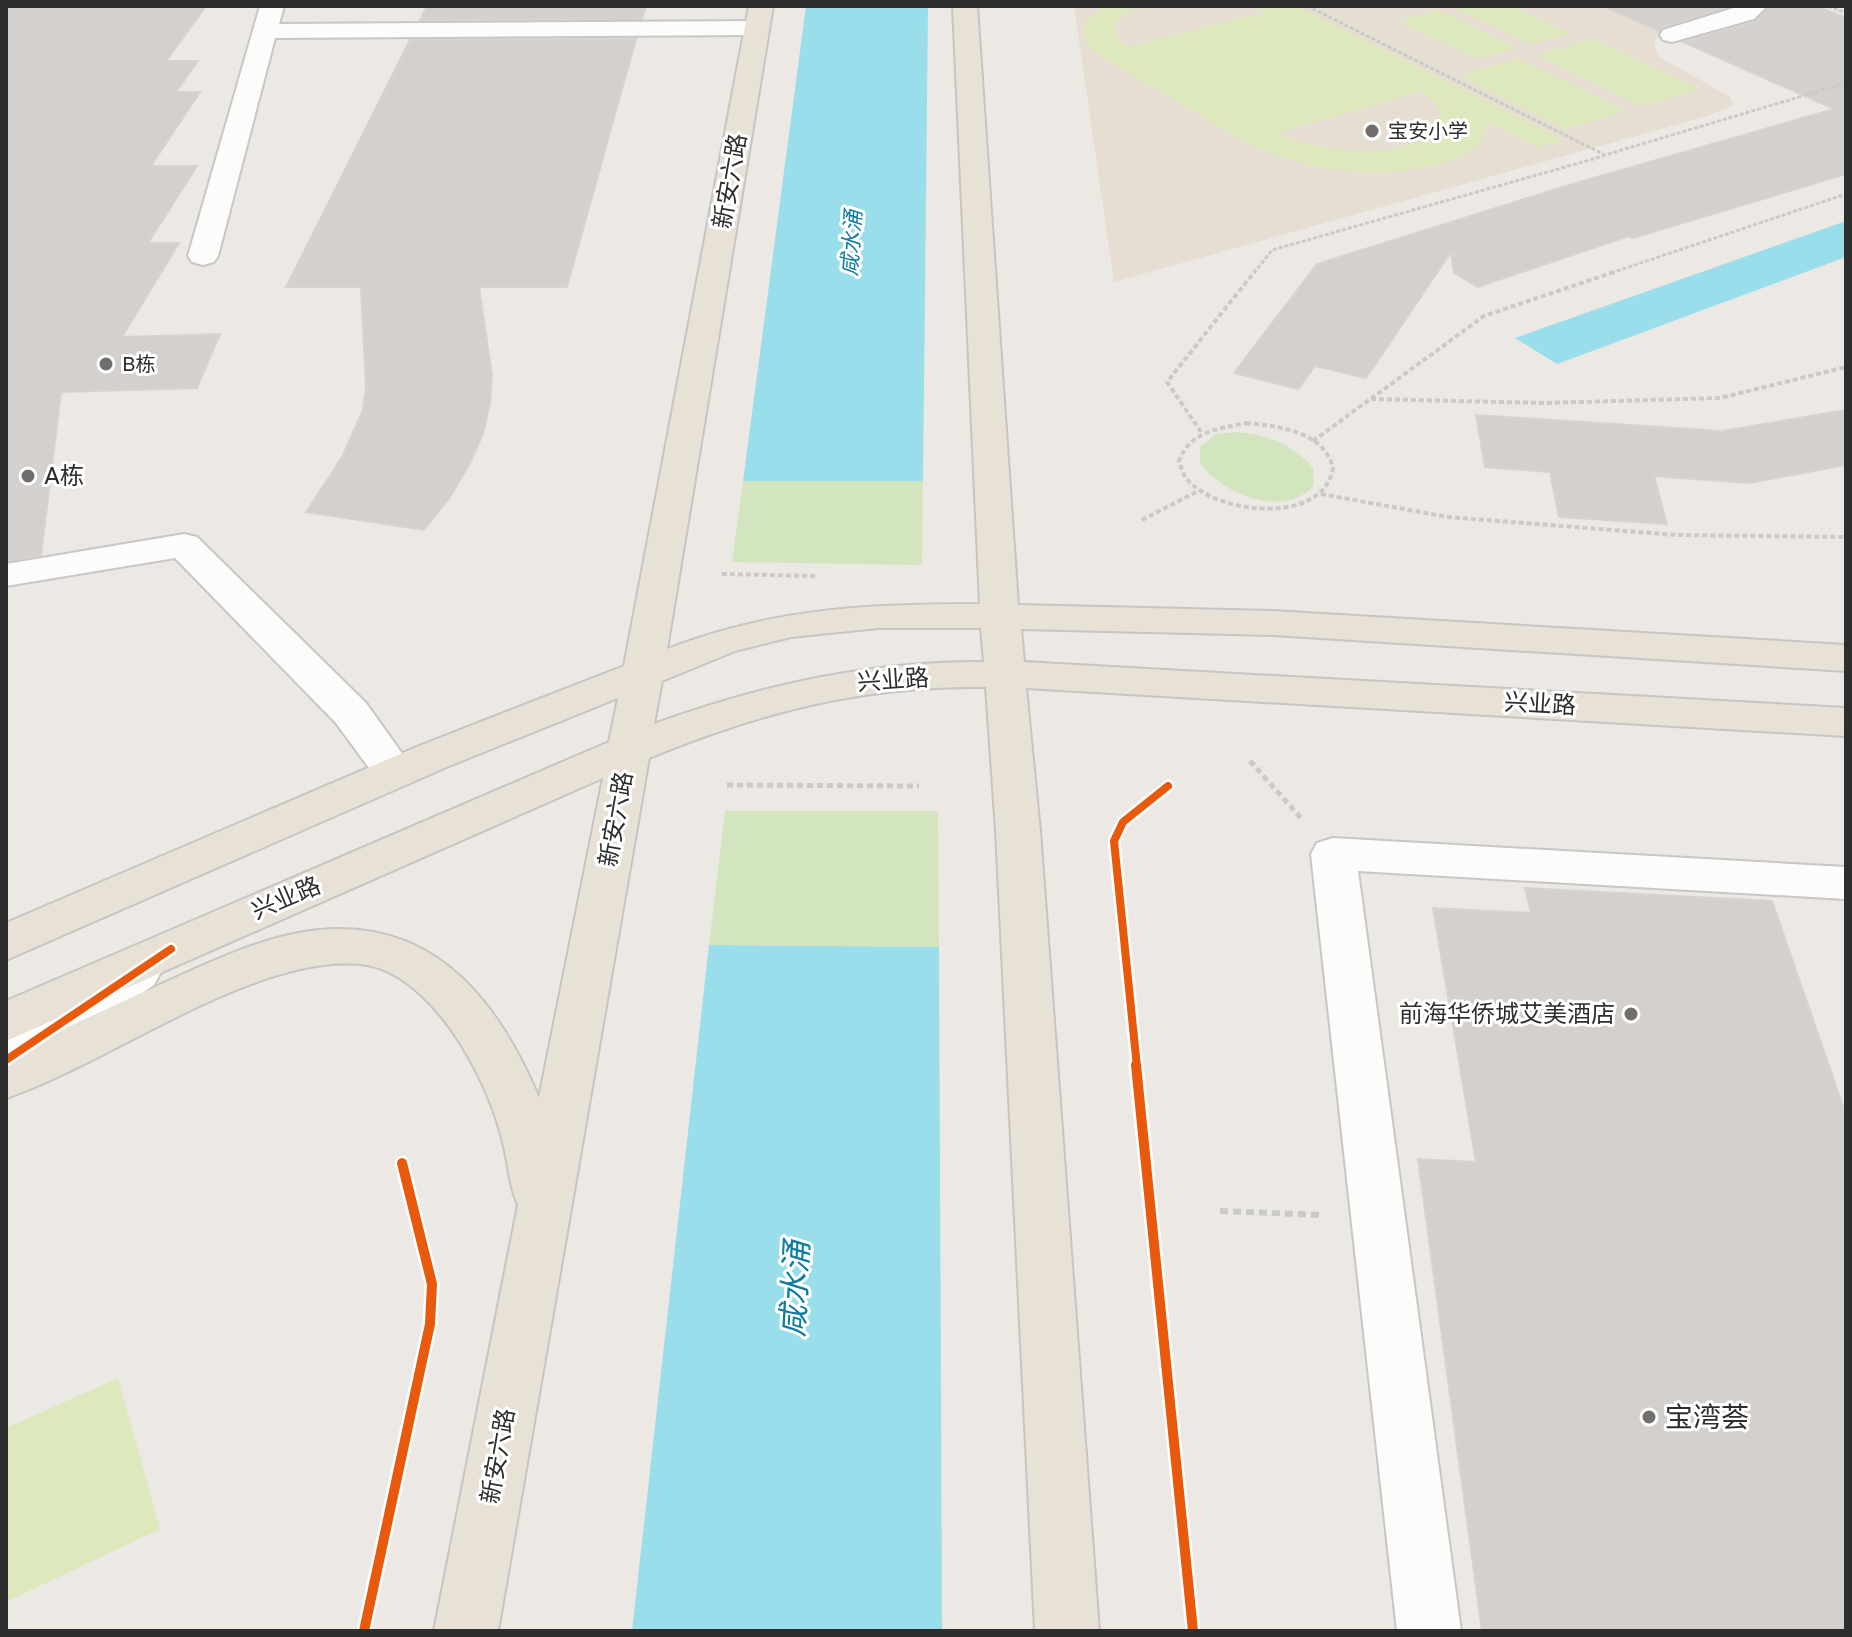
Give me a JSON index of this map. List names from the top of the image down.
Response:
{
  "streets": {
    "main road": ["新安六路", "兴业路"]
  },
  "crossings": [
    ["新安六路", "兴业路"]
  ],
  "water": ["咸水涌"],
  "places": [
    "宝安小学",
    "B栋",
    "A栋",
    "前海华侨城艾美酒店",
    "宝湾荟"
  ]
}
